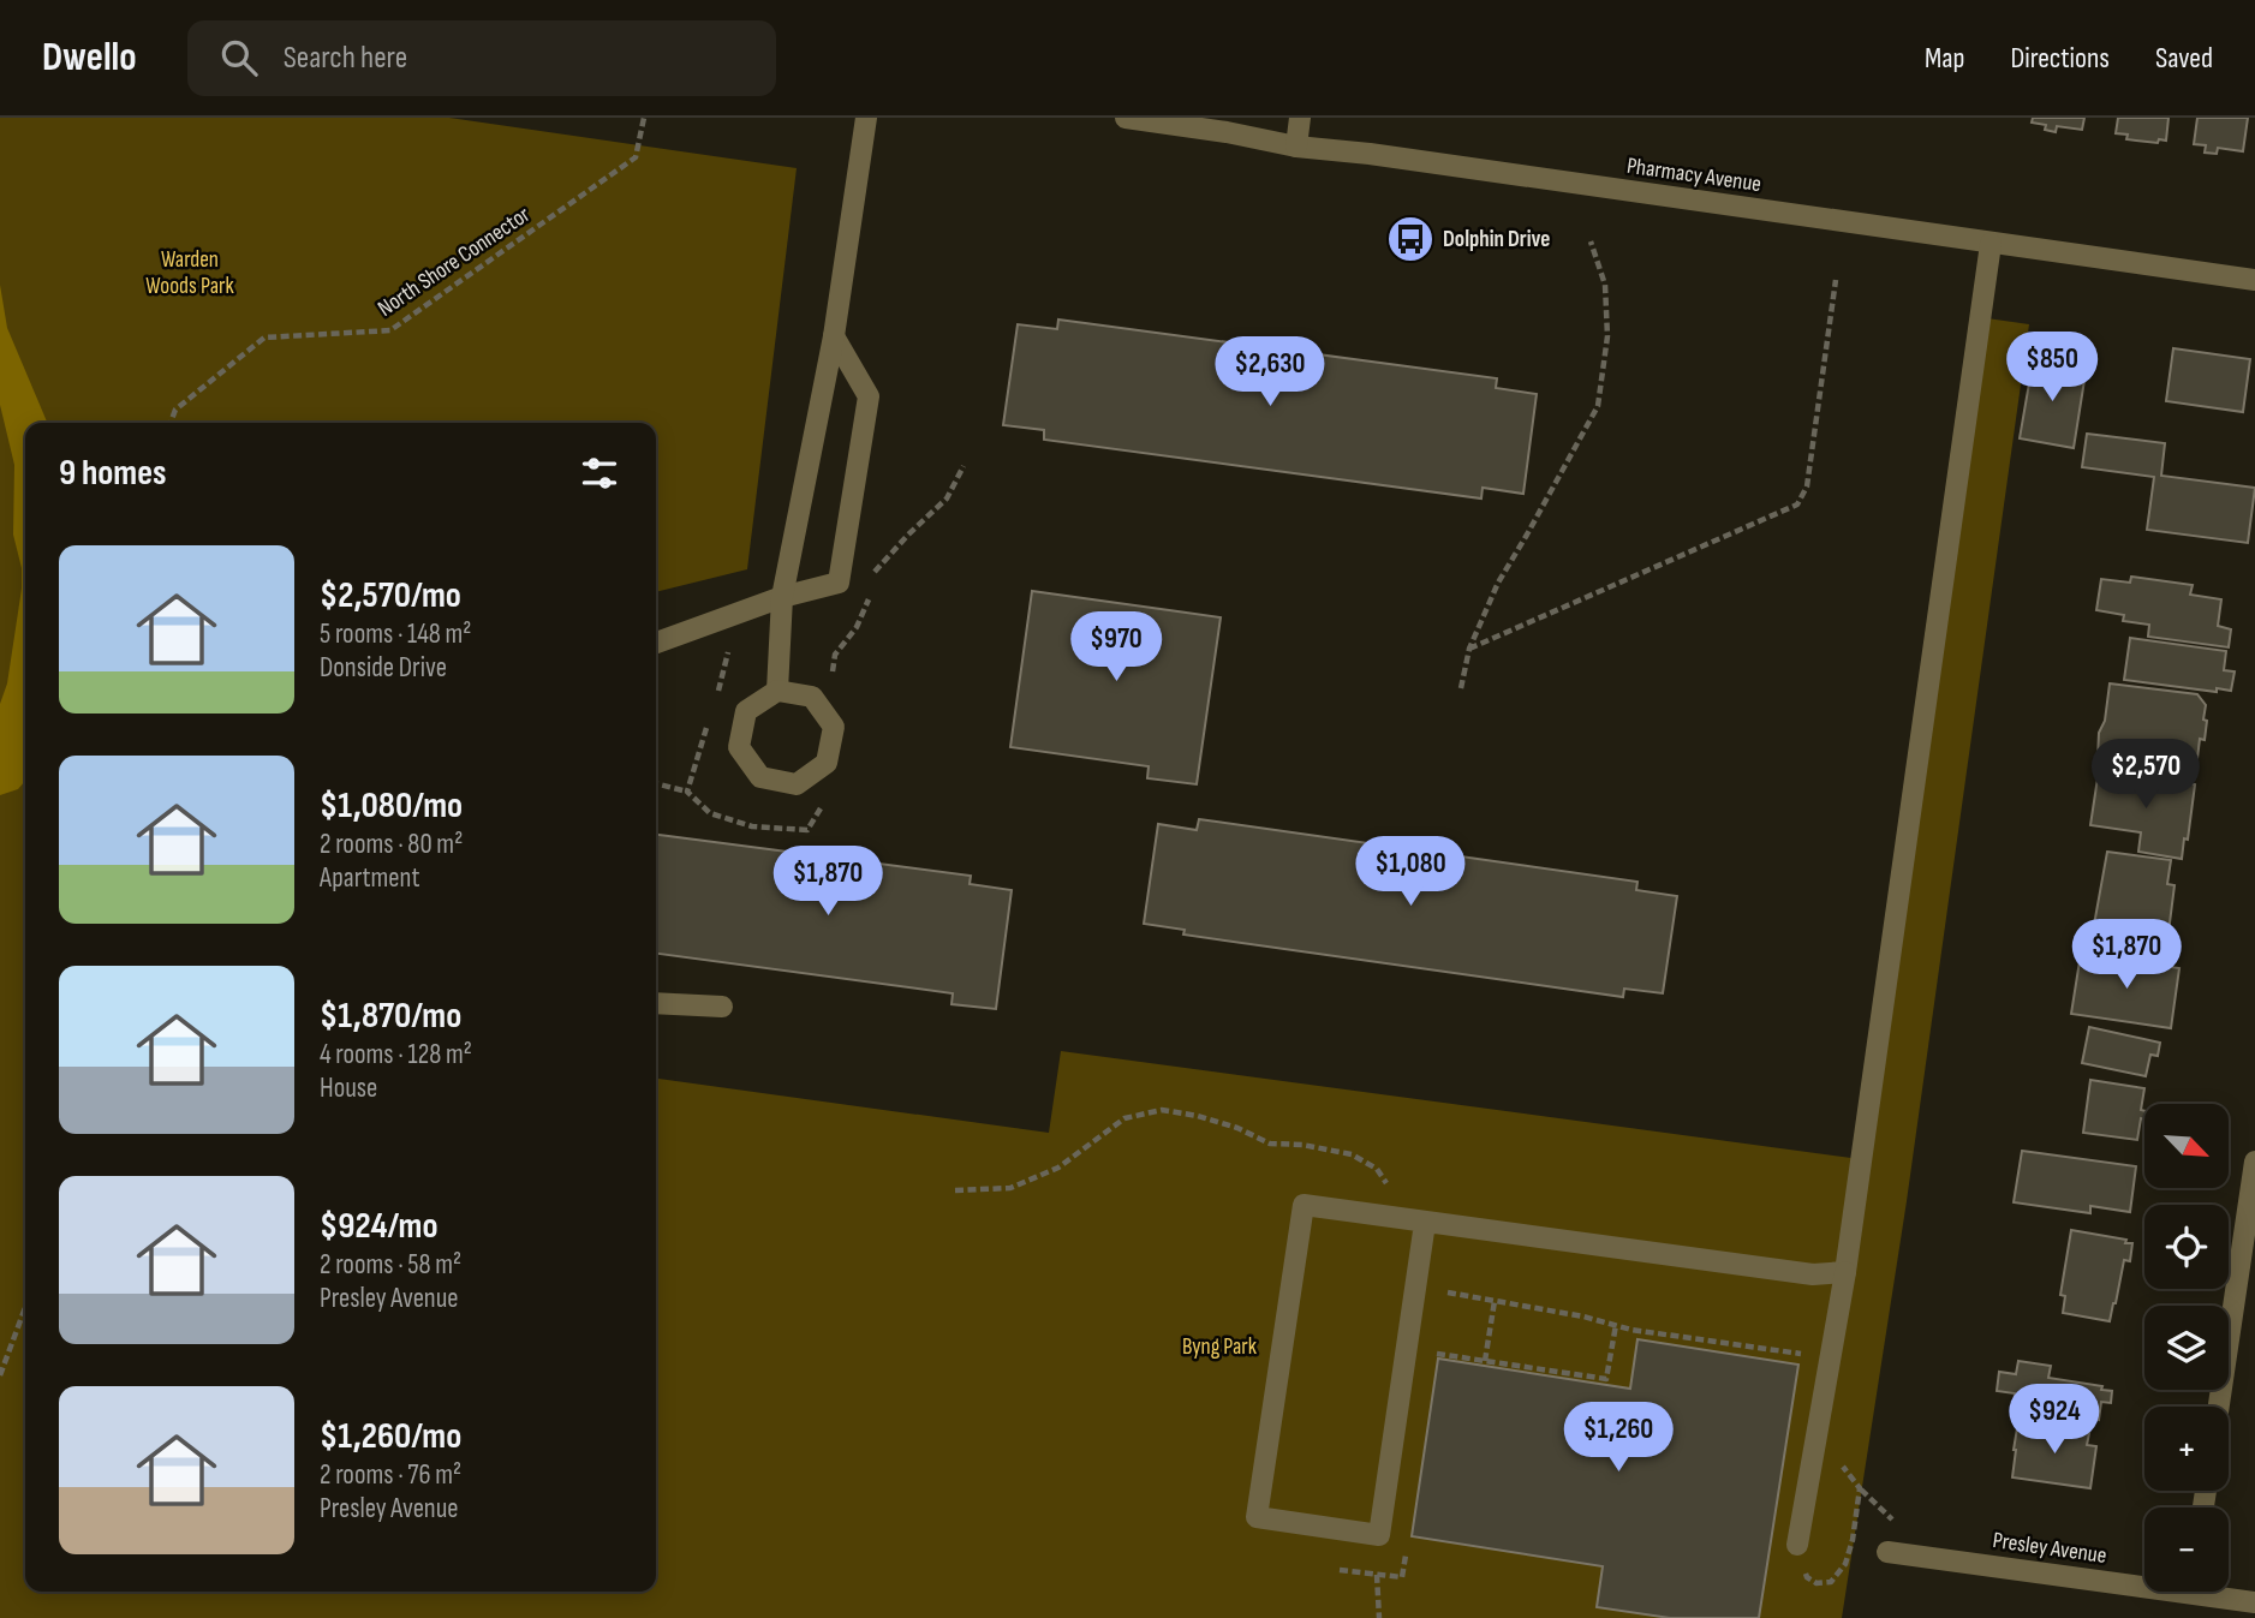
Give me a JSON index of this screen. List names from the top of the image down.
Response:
{
  "streets": {
    "street": ["Pharmacy Avenue", "Presley Avenue"],
    "path": ["North Shore Connector"]
  },
  "parks": ["Warden Woods Park", "Byng Park"],
  "places": {
    "bus stop": ["Dolphin Drive"]
  },
  "north": "bottom right",
  "page": {
    "header": "Dwello",
    "search": "Search here",
    "nav": ["Map", "Directions", "Saved"],
    "price": [
      "$850",
      "$2,630",
      "$970",
      "$2,570",
      "$1,080",
      "$1,870",
      "$1,870",
      "$924",
      "$1,260"
    ],
    "heading": "9 homes",
    "list": [
      {
        "name": "$2,570/mo",
        "note": "5 rooms · 148 m² · Donside Drive"
      },
      {
        "name": "$1,080/mo",
        "note": "2 rooms · 80 m² · Apartment"
      },
      {
        "name": "$1,870/mo",
        "note": "4 rooms · 128 m² · House"
      },
      {
        "name": "$924/mo",
        "note": "2 rooms · 58 m² · Presley Avenue"
      },
      {
        "name": "$1,260/mo",
        "note": "2 rooms · 76 m² · Presley Avenue"
      }
    ],
    "map_buttons": ["+", "−"]
  }
}
